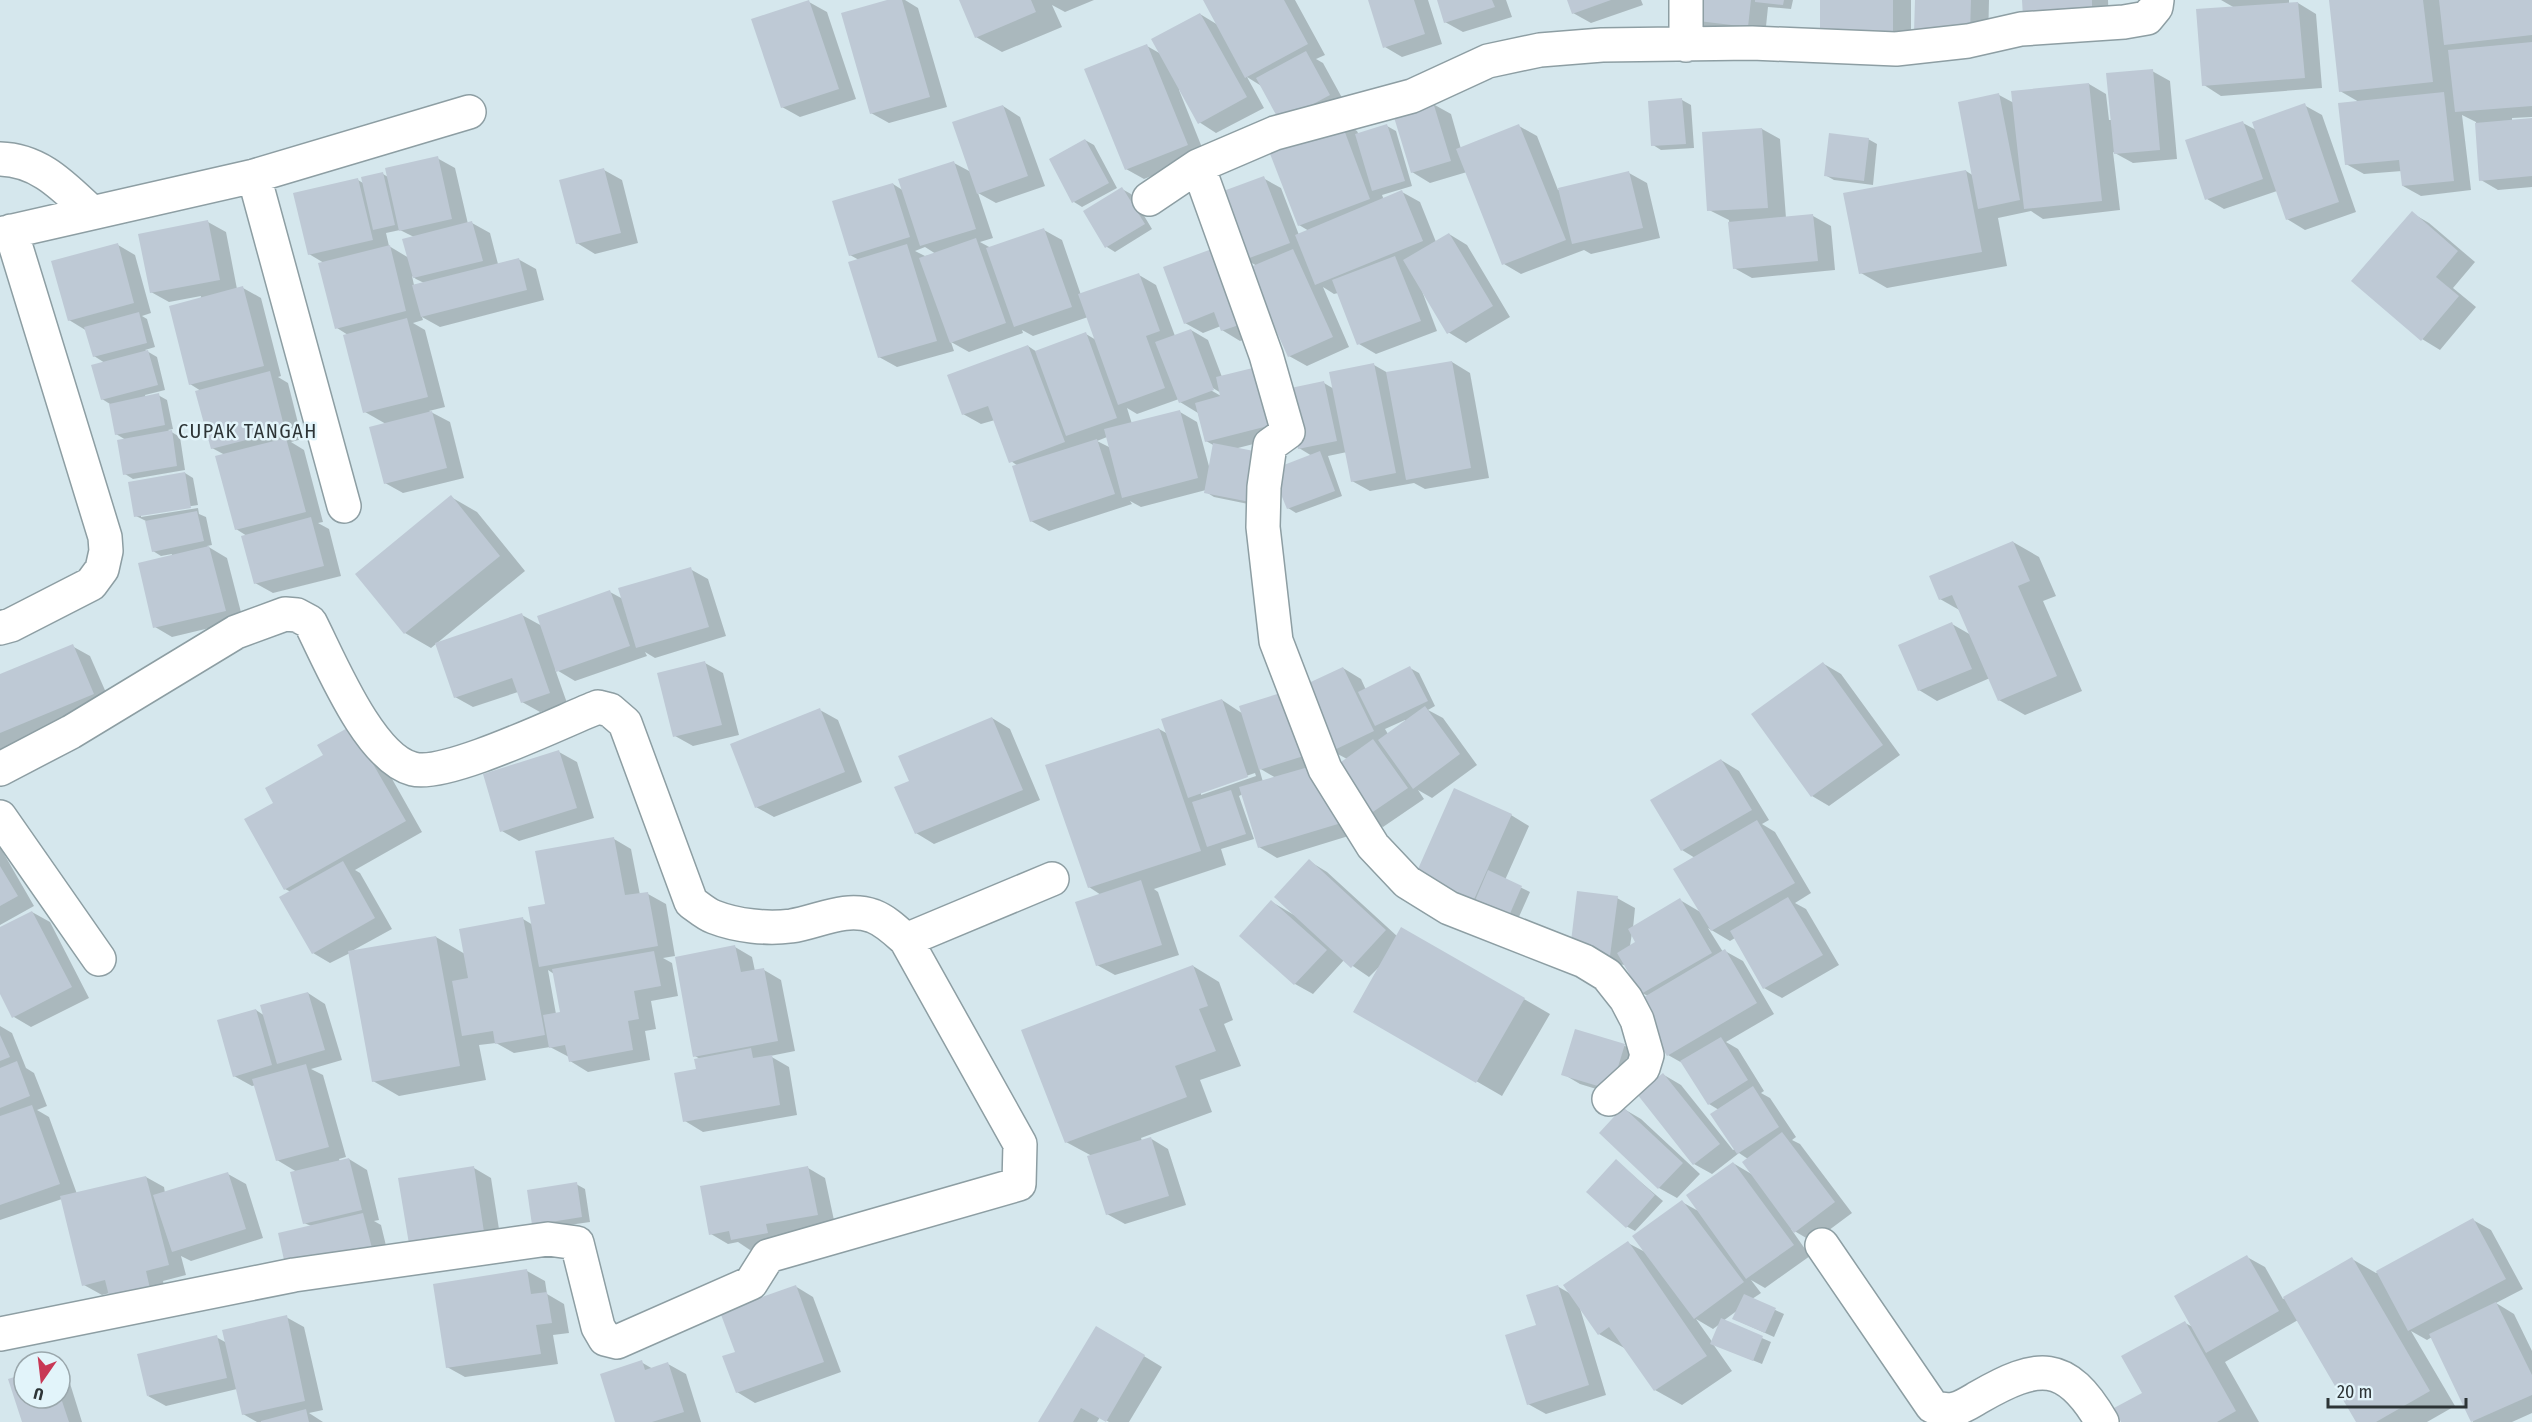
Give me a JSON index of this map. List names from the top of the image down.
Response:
{
  "districts": ["CUPAK TANGAH"],
  "scale_bar": "20 m",
  "north": "bottom"
}
